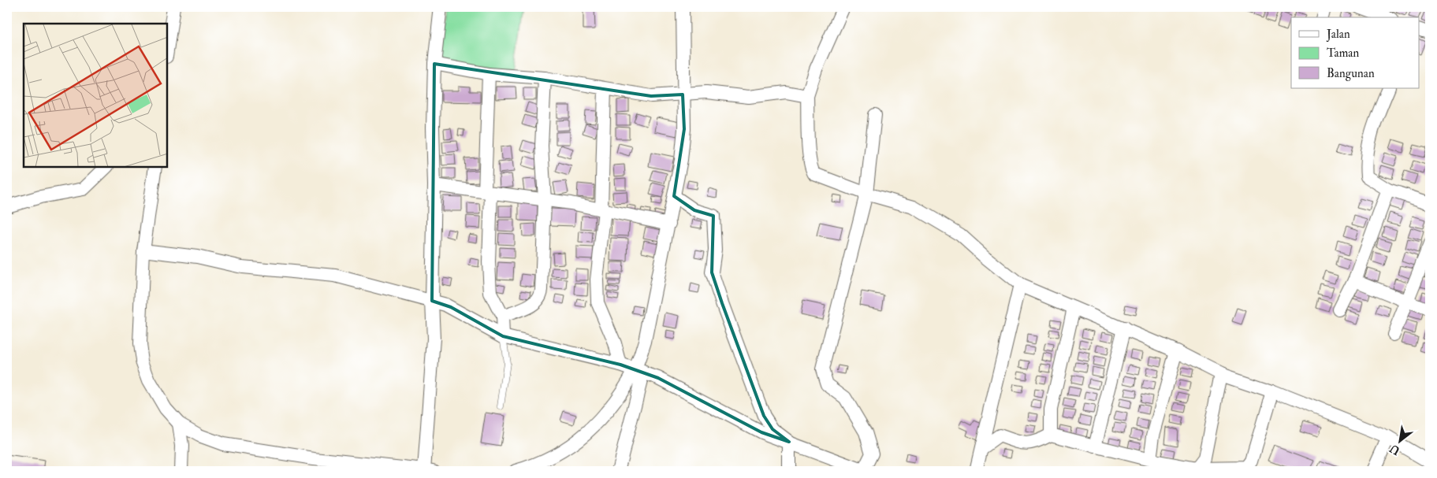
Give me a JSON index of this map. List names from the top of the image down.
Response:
{
  "legend": ["Jalan", "Taman", "Bangunan"],
  "north": "bottom left"
}
